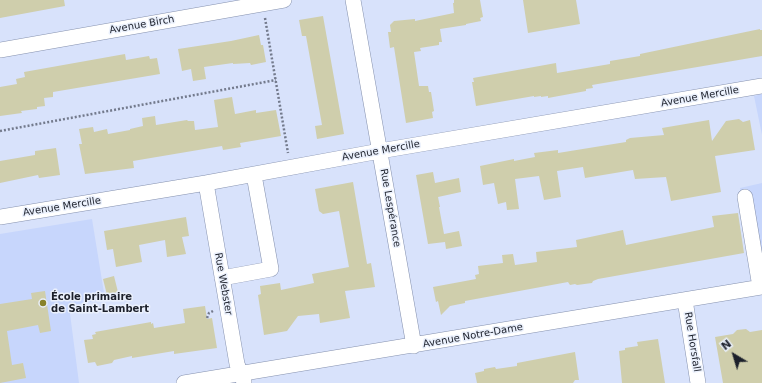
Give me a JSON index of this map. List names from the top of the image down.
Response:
{
  "streets": {
    "street": [
      "Avenue Birch",
      "Avenue Mercille",
      "Rue Lespérance",
      "Rue Webster",
      "Avenue Notre-Dame",
      "Rue Horsfall"
    ]
  },
  "crossings": [
    ["Avenue Mercille", "Rue Lespérance"],
    ["Avenue Mercille", "Rue Webster"],
    ["Rue Lespérance", "Avenue Notre-Dame"],
    ["Rue Webster", "Avenue Notre-Dame"],
    ["Avenue Notre-Dame", "Rue Horsfall"]
  ],
  "places": ["École primaire de Saint-Lambert"],
  "north": "top left"
}
